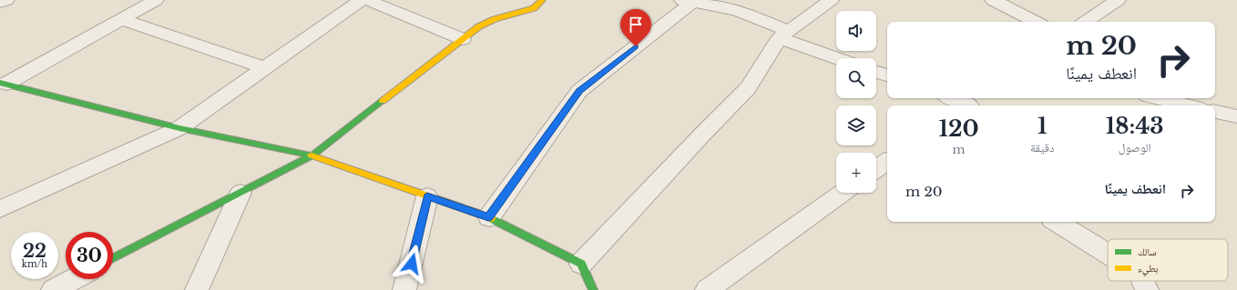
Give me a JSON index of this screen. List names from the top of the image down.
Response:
{
  "legend": ["سالك", "بطيء"],
  "page": {
    "map_buttons": "+",
    "turn": ["20 m", "انعطف يمينًا"],
    "eta": [
      "18:43",
      "الوصول",
      "1",
      "دقيقة",
      "120",
      "m"
    ],
    "list": [
      {
        "name": "انعطف يمينًا",
        "value": "20 m"
      }
    ],
    "speed": "22 km/h",
    "limit": "30"
  }
}
